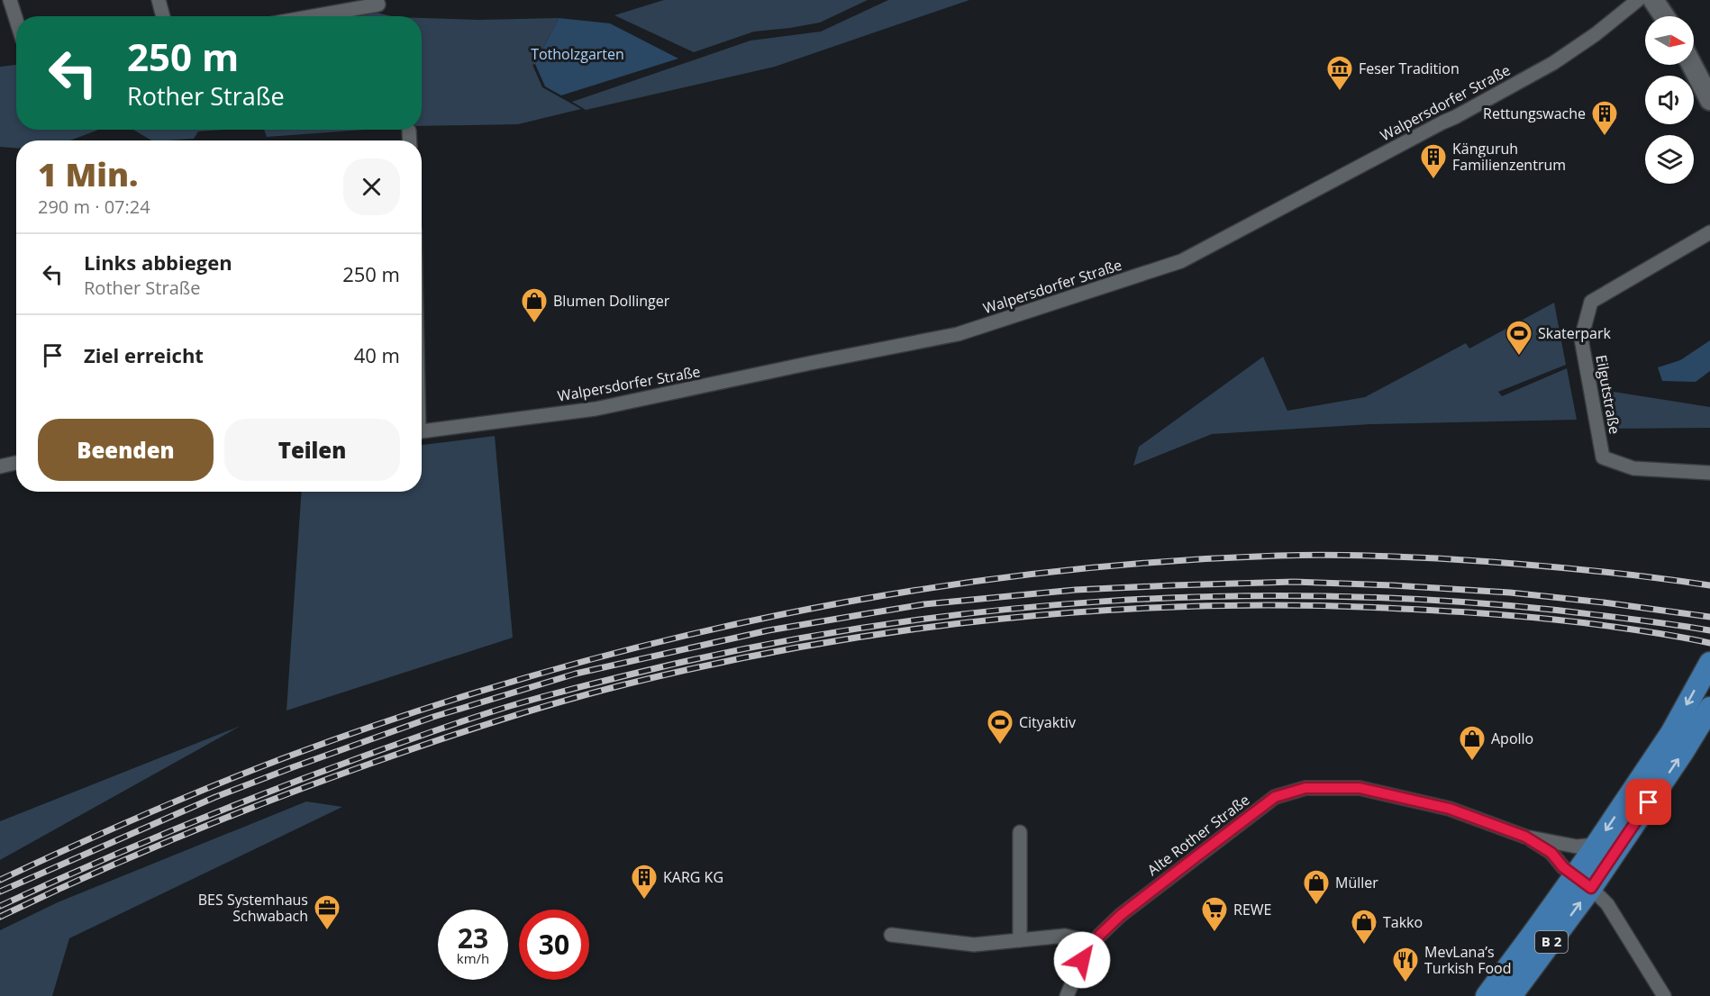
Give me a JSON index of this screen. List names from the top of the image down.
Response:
{
  "streets": {
    "main road": ["B 2"],
    "street": ["Walpersdorfer Straße", "Eilgutstraße", "Alte Rother Straße"]
  },
  "crossings": [
    ["Alte Rother Straße", "B 2"]
  ],
  "parks": ["Totholzgarten"],
  "places": {
    "museum": ["Feser Tradition"],
    "building": ["Rettungswache", "Känguruh Familienzentrum", "KARG KG"],
    "shop": [
      "Blumen Dollinger",
      "Apollo",
      "Müller",
      "Takko"
    ],
    "sports": ["Skaterpark", "Cityaktiv"],
    "office": ["BES Systemhaus Schwabach"],
    "supermarket": ["REWE"],
    "restaurant": ["MevLana’s Turkish Food"]
  },
  "north": "right",
  "page": {
    "turn": ["250 m", "Rother Straße"],
    "heading": ["1 Min.", "290 m · 07:24"],
    "list": [
      {
        "name": "Links abbiegen",
        "note": "Rother Straße",
        "value": "250 m"
      },
      {
        "name": "Ziel erreicht",
        "value": "40 m"
      }
    ],
    "buttons": ["Beenden", "Teilen"],
    "speed": "23 km/h",
    "limit": "30"
  }
}
